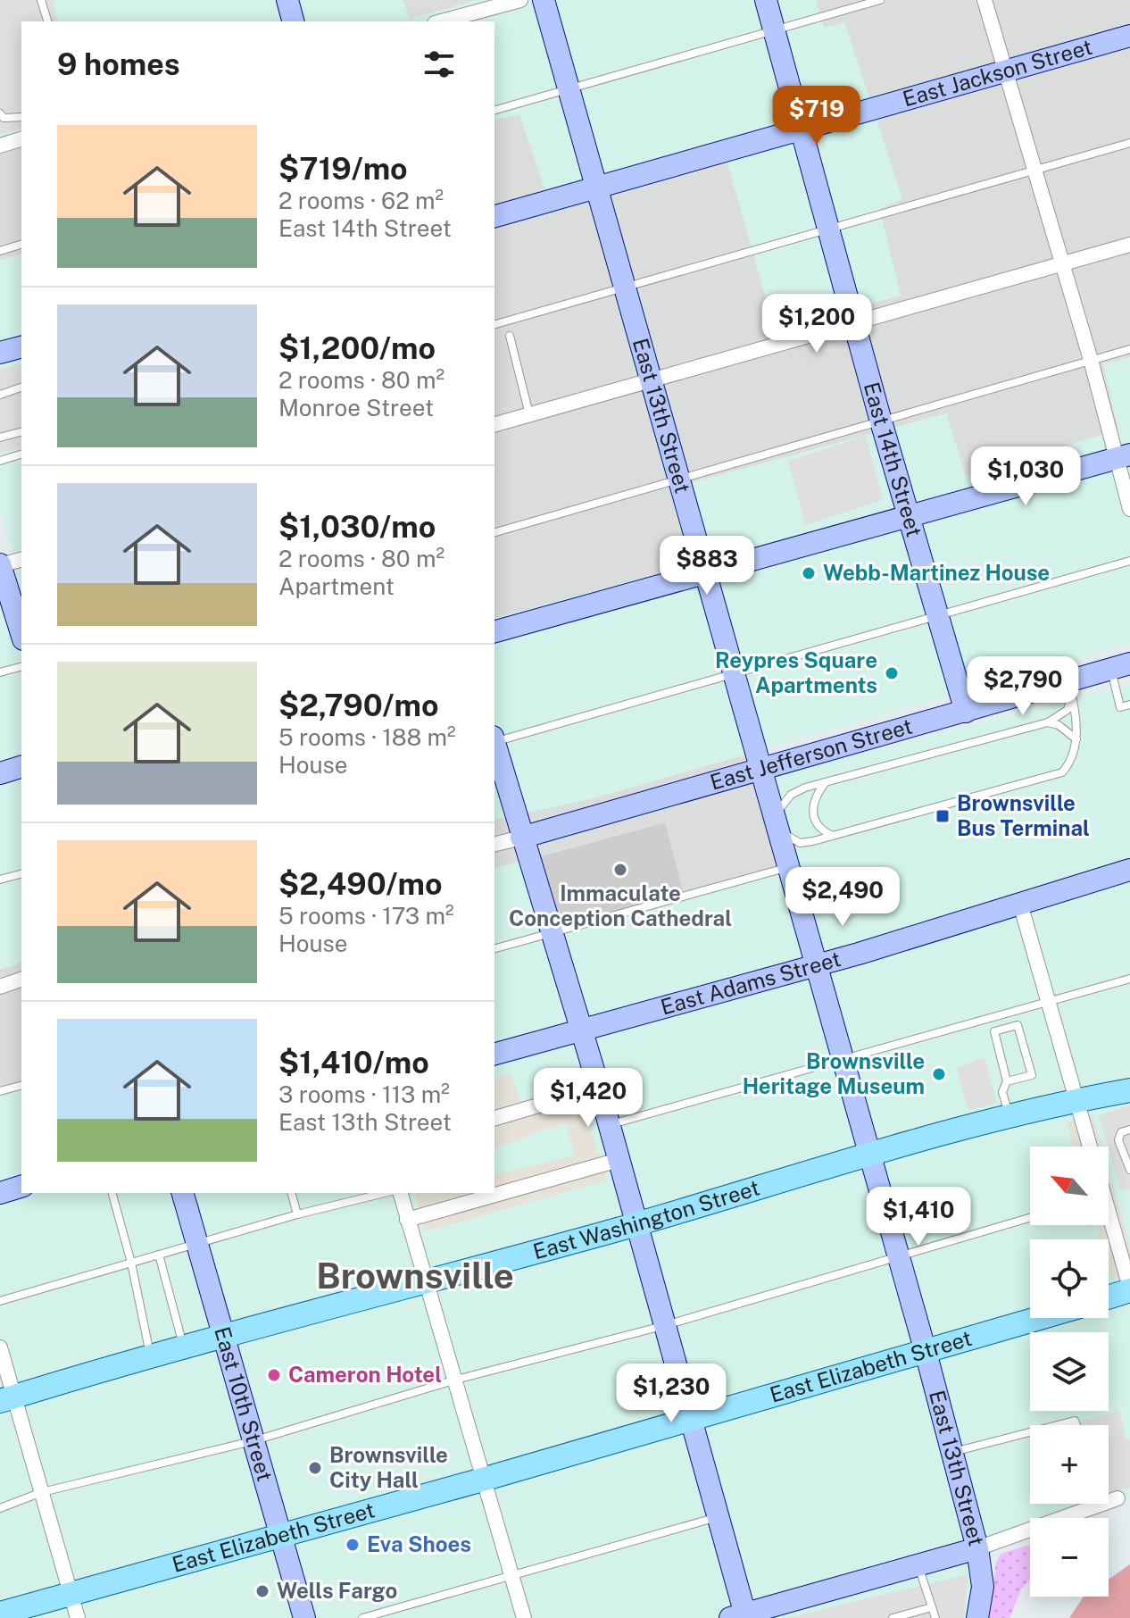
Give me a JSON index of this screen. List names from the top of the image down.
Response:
{
  "streets": {
    "main road": [
      "East Jackson Street",
      "East 13th Street",
      "East 14th Street",
      "East Jefferson Street",
      "East Adams Street",
      "East Washington Street",
      "East Elizabeth Street",
      "East 10th Street"
    ]
  },
  "crossings": [
    ["East Jackson Street", "East 13th Street"],
    ["East Jackson Street", "East 14th Street"],
    ["East 13th Street", "East Jefferson Street"],
    ["East 13th Street", "East Adams Street"],
    ["East 13th Street", "East Washington Street"],
    ["East 13th Street", "East Elizabeth Street"],
    ["East 14th Street", "East Jefferson Street"],
    ["East Washington Street", "East 10th Street"],
    ["East Elizabeth Street", "East 10th Street"]
  ],
  "districts": ["Brownsville"],
  "places": {
    "other": [
      "Webb-Martinez House",
      "Reypres Square Apartments",
      "Immaculate Conception Cathedral",
      "Brownsville Heritage Museum",
      "Cameron Hotel",
      "Brownsville City Hall",
      "Eva Shoes",
      "Wells Fargo"
    ],
    "transit": ["Brownsville Bus Terminal"]
  },
  "north": "top left",
  "page": {
    "heading": "9 homes",
    "price": [
      "$719",
      "$1,200",
      "$1,030",
      "$883",
      "$2,790",
      "$2,490",
      "$1,420",
      "$1,410",
      "$1,230"
    ],
    "list": [
      {
        "name": "$719/mo",
        "note": "2 rooms · 62 m² · East 14th Street"
      },
      {
        "name": "$1,200/mo",
        "note": "2 rooms · 80 m² · Monroe Street"
      },
      {
        "name": "$1,030/mo",
        "note": "2 rooms · 80 m² · Apartment"
      },
      {
        "name": "$2,790/mo",
        "note": "5 rooms · 188 m² · House"
      },
      {
        "name": "$2,490/mo",
        "note": "5 rooms · 173 m² · House"
      },
      {
        "name": "$1,410/mo",
        "note": "3 rooms · 113 m² · East 13th Street"
      }
    ],
    "map_buttons": ["+", "−"]
  }
}
